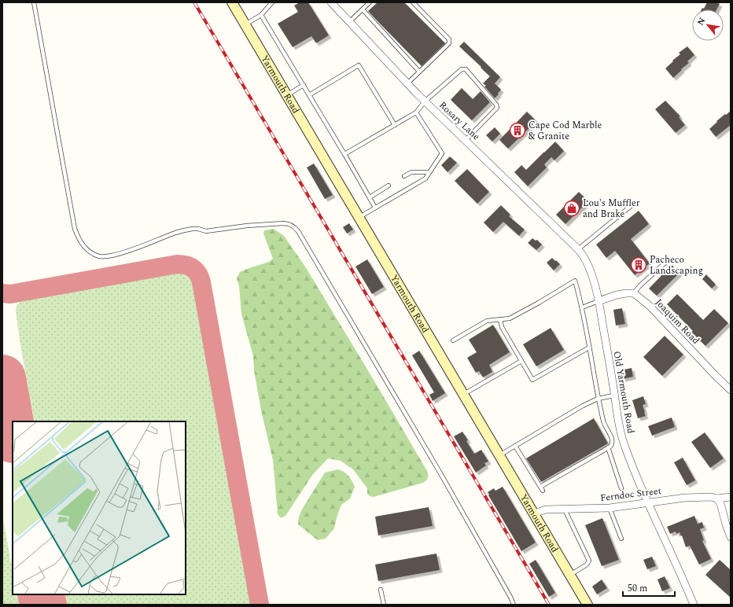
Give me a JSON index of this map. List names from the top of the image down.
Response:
{
  "streets": {
    "main road": ["Yarmouth Road"],
    "street": [
      "Rosary Lane",
      "Joaquim Road",
      "Old Yarmouth Road",
      "Ferndoc Street"
    ]
  },
  "crossings": [
    ["Yarmouth Road", "Ferndoc Street"],
    ["Rosary Lane", "Old Yarmouth Road"],
    ["Old Yarmouth Road", "Ferndoc Street"]
  ],
  "places": {
    "building": ["Cape Cod Marble & Granite", "Pacheco Landscaping"],
    "shop": ["Lou's Muffler and Brake"]
  },
  "scale_bar": "50 m",
  "north": "top left"
}
